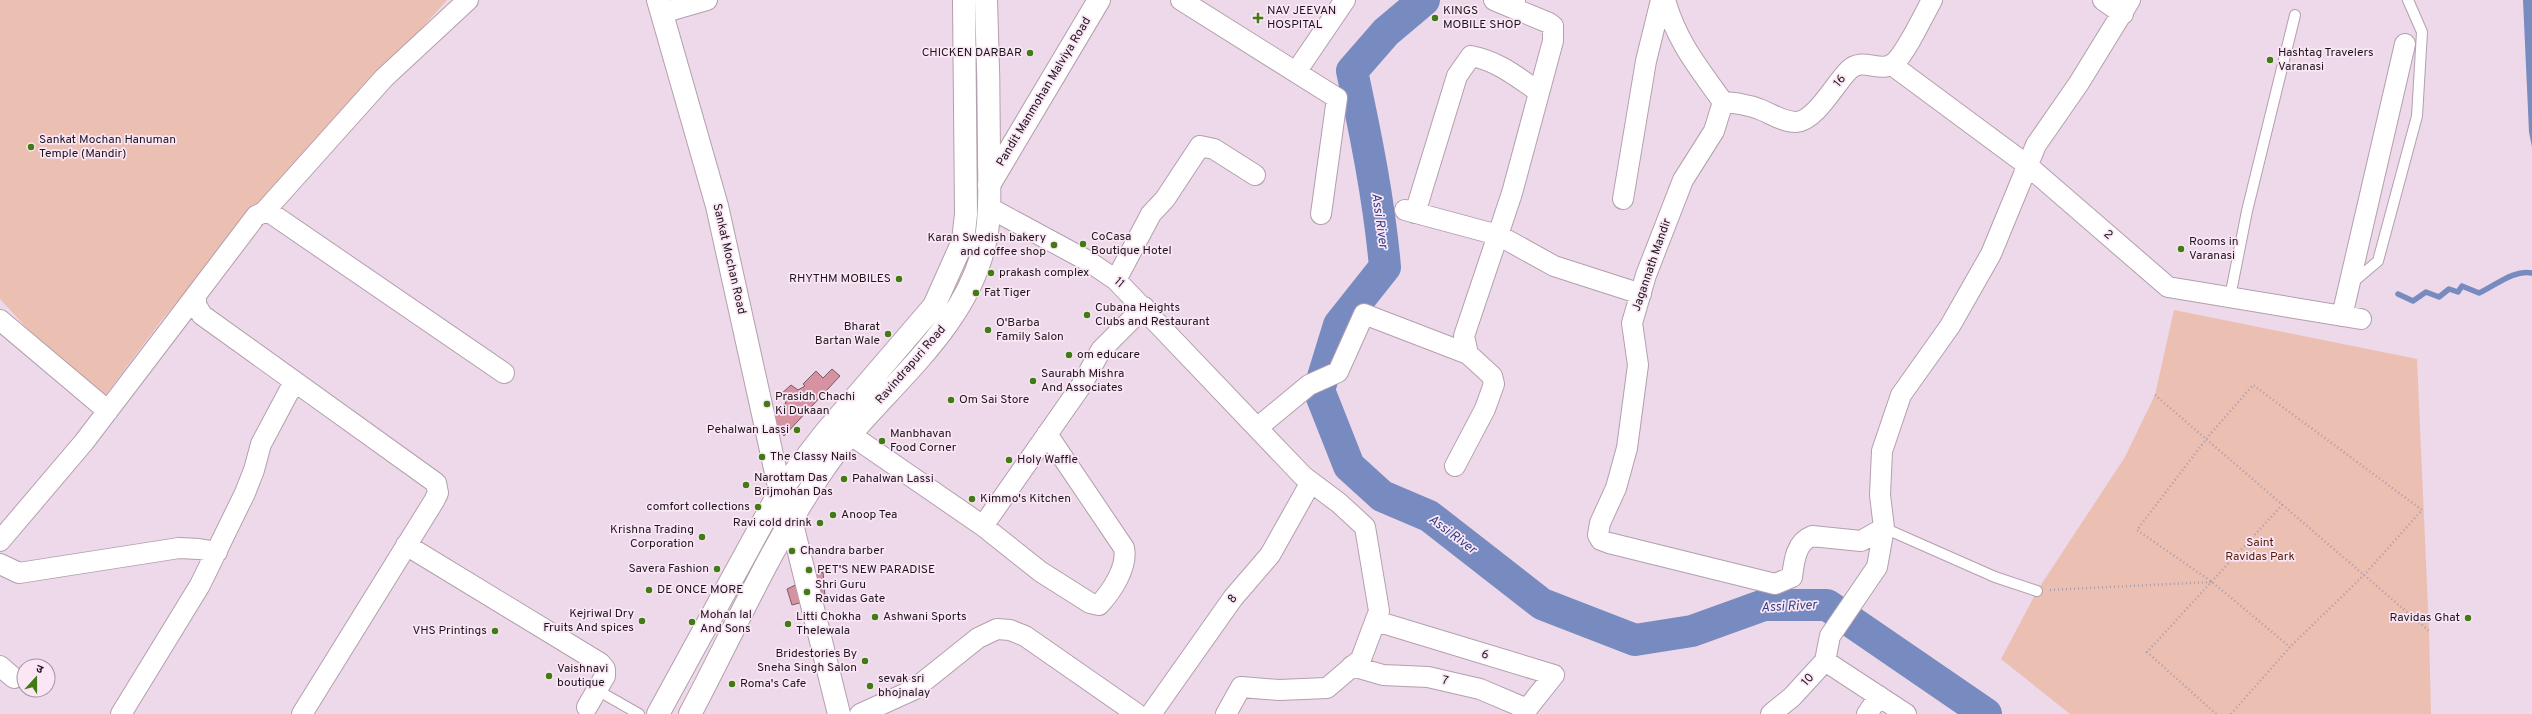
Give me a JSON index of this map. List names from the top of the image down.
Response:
{
  "streets": {
    "main road": ["Pandit Manmohan Malviya Road", "Sankat Mochan Road", "Ravindrapuri Road"],
    "street": [
      "16",
      "2",
      "Jagannath Mandir",
      "11",
      "8",
      "6",
      "10",
      "7"
    ]
  },
  "crossings": [
    ["16", "2"],
    ["16", "Jagannath Mandir"],
    ["Pandit Manmohan Malviya Road", "Ravindrapuri Road"],
    ["Sankat Mochan Road", "Ravindrapuri Road"],
    ["11", "Ravindrapuri Road"],
    ["11", "8"],
    ["11", "6"],
    ["11", "7"],
    ["6", "7"]
  ],
  "water": ["Assi River"],
  "parks": ["Saint Ravidas Park"],
  "places": {
    "health": ["NAV JEEVAN HOSPITAL"],
    "other": [
      "KINGS MOBILE SHOP",
      "CHICKEN DARBAR",
      "Hashtag Travelers Varanasi",
      "Sankat Mochan Hanuman Temple (Mandir)",
      "CoCasa Boutique Hotel",
      "Karan Swedish bakery and coffee shop",
      "Rooms in Varanasi",
      "prakash complex",
      "RHYTHM MOBILES",
      "Fat Tiger",
      "Cubana Heights Clubs and Restaurant",
      "O'Barba Family Salon",
      "Bharat Bartan Wale",
      "om educare",
      "Saurabh Mishra And Associates",
      "Om Sai Store",
      "Prasidh Chachi Ki Dukaan",
      "Pehalwan Lassi",
      "Manbhavan Food Corner",
      "The Classy Nails",
      "Holy Waffle",
      "Pahalwan Lassi",
      "Narottam Das Brijmohan Das",
      "Kimmo's Kitchen",
      "comfort collections",
      "Anoop Tea",
      "Ravi cold drink",
      "Krishna Trading Corporation",
      "Chandra barber",
      "Savera Fashion",
      "PET'S NEW PARADISE",
      "DE ONCE MORE",
      "Shri Guru Ravidas Gate",
      "Ashwani Sports",
      "Ravidas Ghat",
      "Kejriwal Dry Fruits And spices",
      "Mohan lal And Sons",
      "Litti Chokha Thelewala",
      "VHS Printings",
      "Bridestories By Sneha Singh Salon",
      "Vaishnavi boutique",
      "Roma's Cafe",
      "sevak sri bhojnalay"
    ]
  },
  "north": "top"
}
